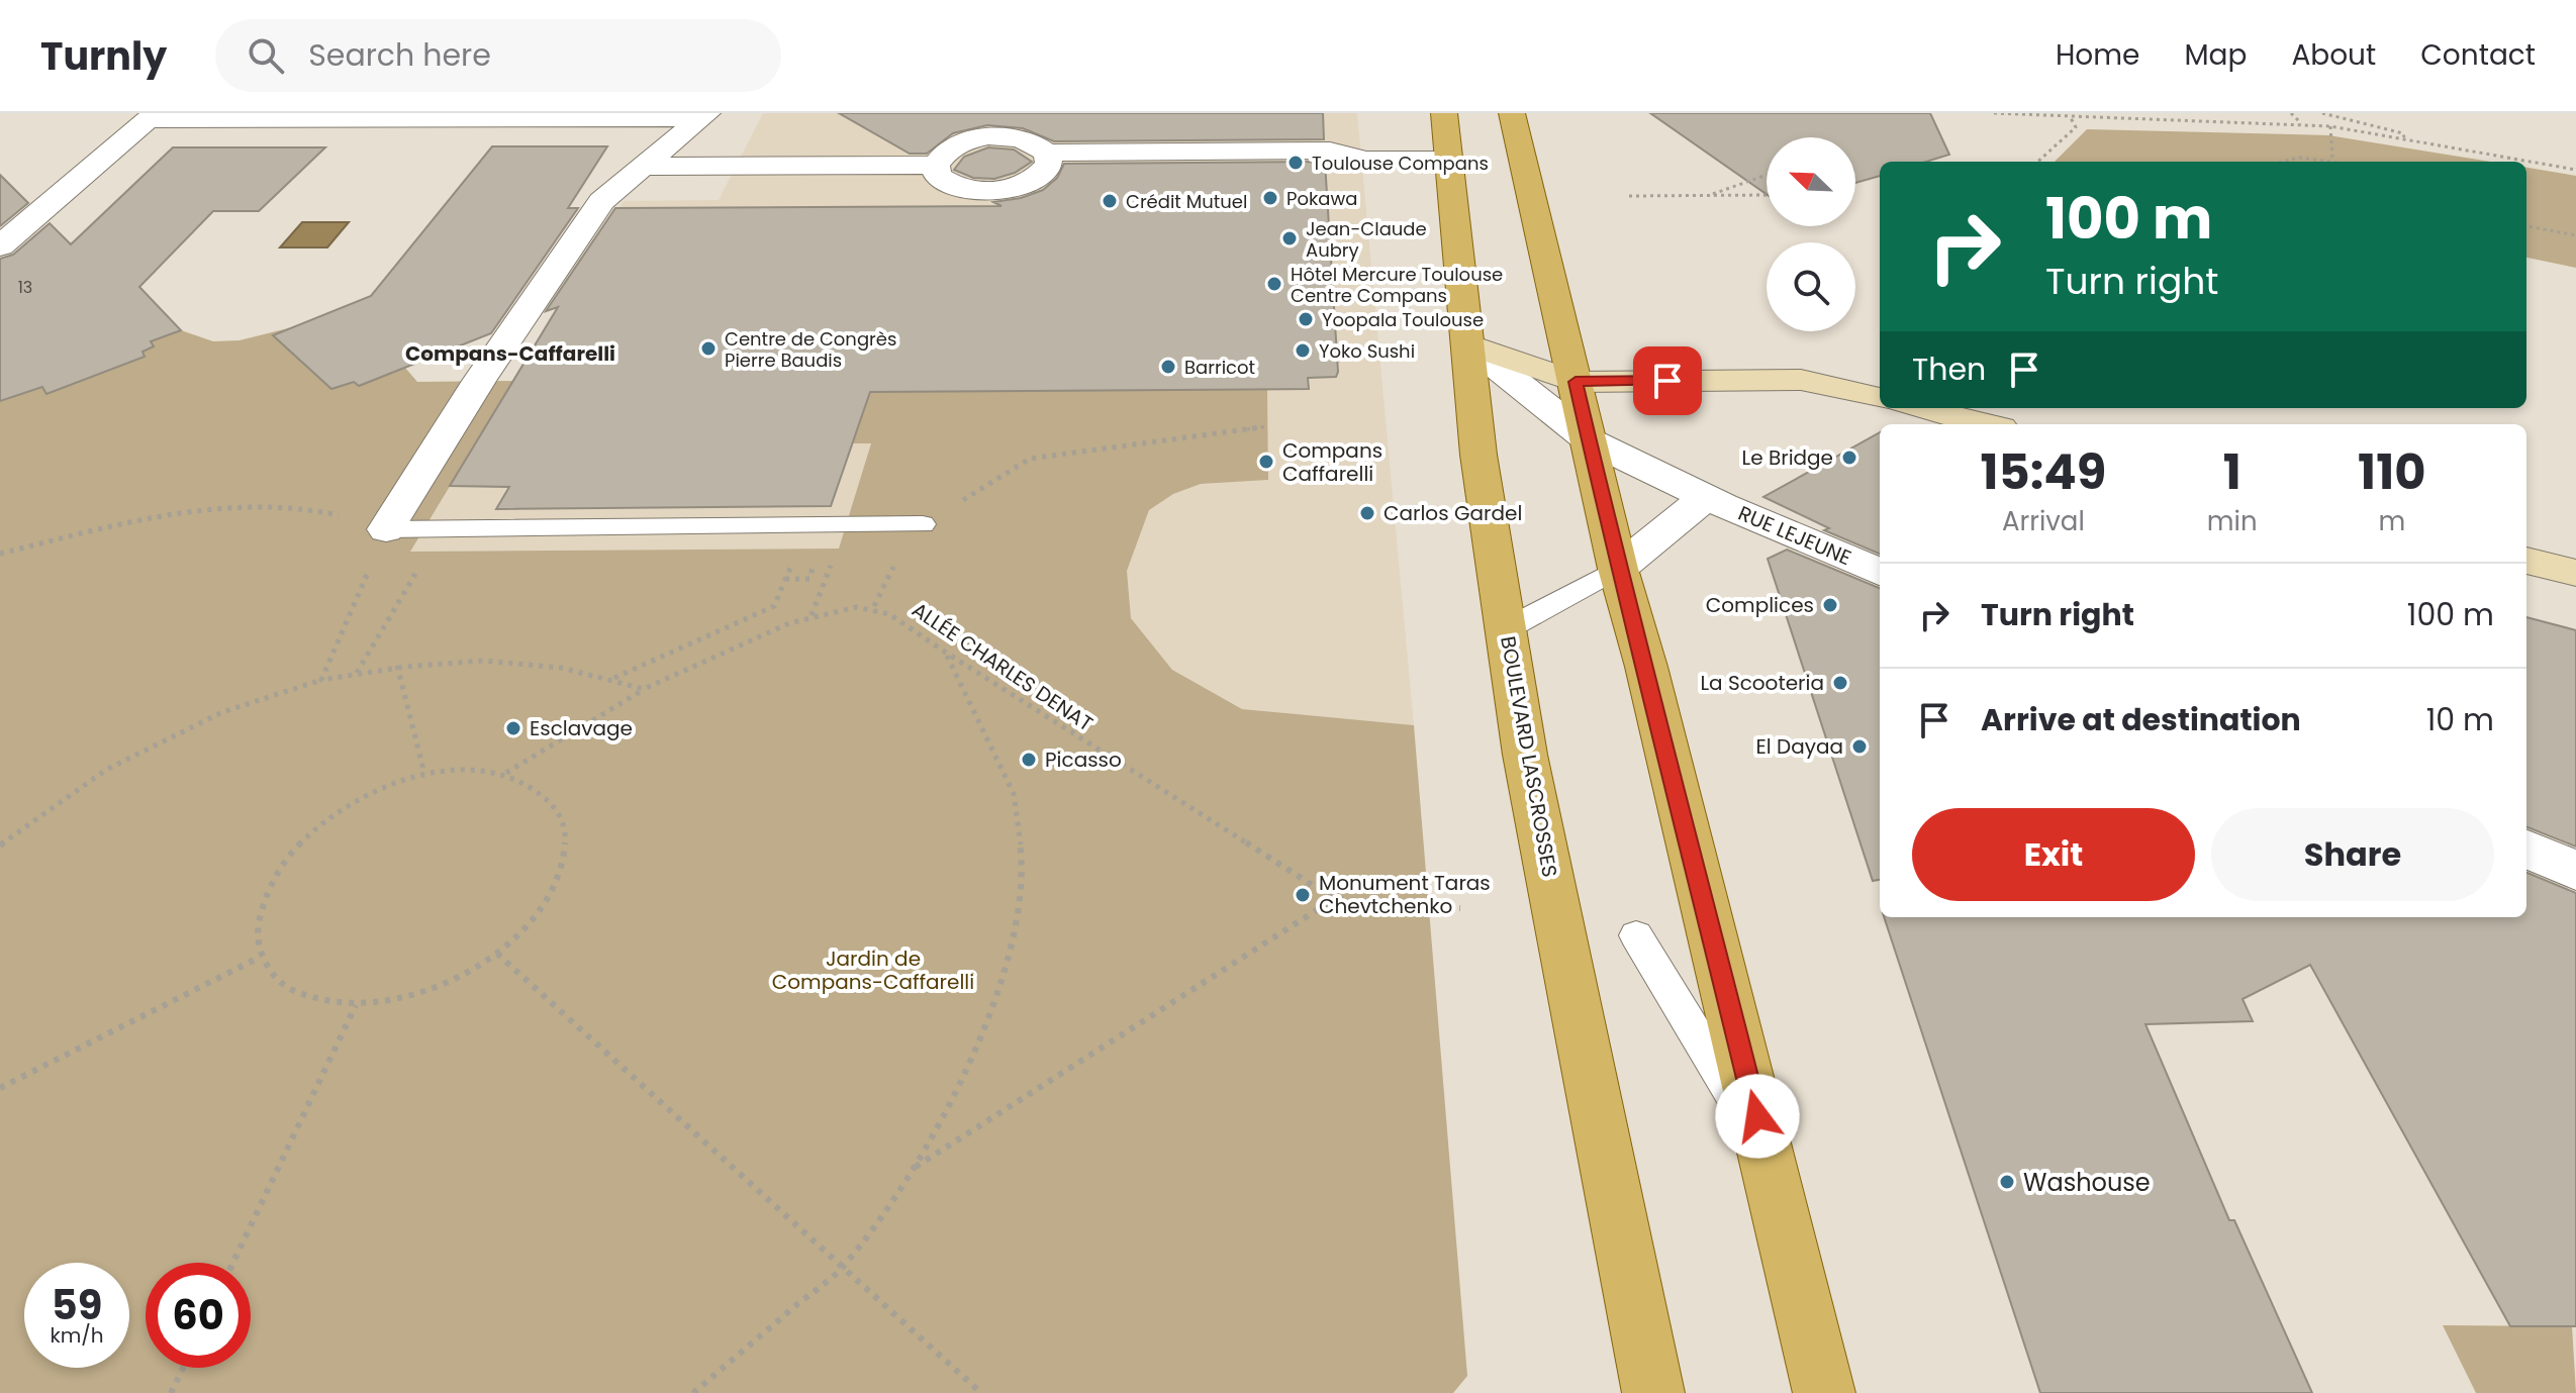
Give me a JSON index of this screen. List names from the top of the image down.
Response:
{
  "streets": {
    "main road": ["BOULEVARD LASCROSSES"],
    "street": ["RUE LEJEUNE"],
    "path": ["ALLÉE CHARLES DENAT"]
  },
  "crossings": [
    ["RUE LEJEUNE", "BOULEVARD LASCROSSES"]
  ],
  "districts": ["Compans-Caffarelli"],
  "parks": ["Jardin de Compans-Caffarelli"],
  "places": [
    "Toulouse Compans",
    "Pokawa",
    "Crédit Mutuel",
    "Jean-Claude Aubry",
    "Hôtel Mercure Toulouse Centre Compans",
    "Yoopala Toulouse",
    "Centre de Congrès Pierre Baudis",
    "Yoko Sushi",
    "Barricot",
    "Le Bridge",
    "Compans Caffarelli",
    "Carlos Gardel",
    "Complices",
    "La Scooteria",
    "Esclavage",
    "El Dayaa",
    "Picasso",
    "Monument Taras Chevtchenko",
    "Washouse"
  ],
  "house_numbers": ["13"],
  "north": "top left",
  "page": {
    "header": "Turnly",
    "search": "Search here",
    "nav": [
      "Home",
      "Map",
      "About",
      "Contact"
    ],
    "turn": ["100 m", "Turn right"],
    "then": "Then",
    "eta": [
      "15:49",
      "Arrival",
      "1",
      "min",
      "110",
      "m"
    ],
    "list": [
      {
        "name": "Turn right",
        "value": "100 m"
      },
      {
        "name": "Arrive at destination",
        "value": "10 m"
      }
    ],
    "buttons": ["Exit", "Share"],
    "speed": "59 km/h",
    "limit": "60"
  }
}
